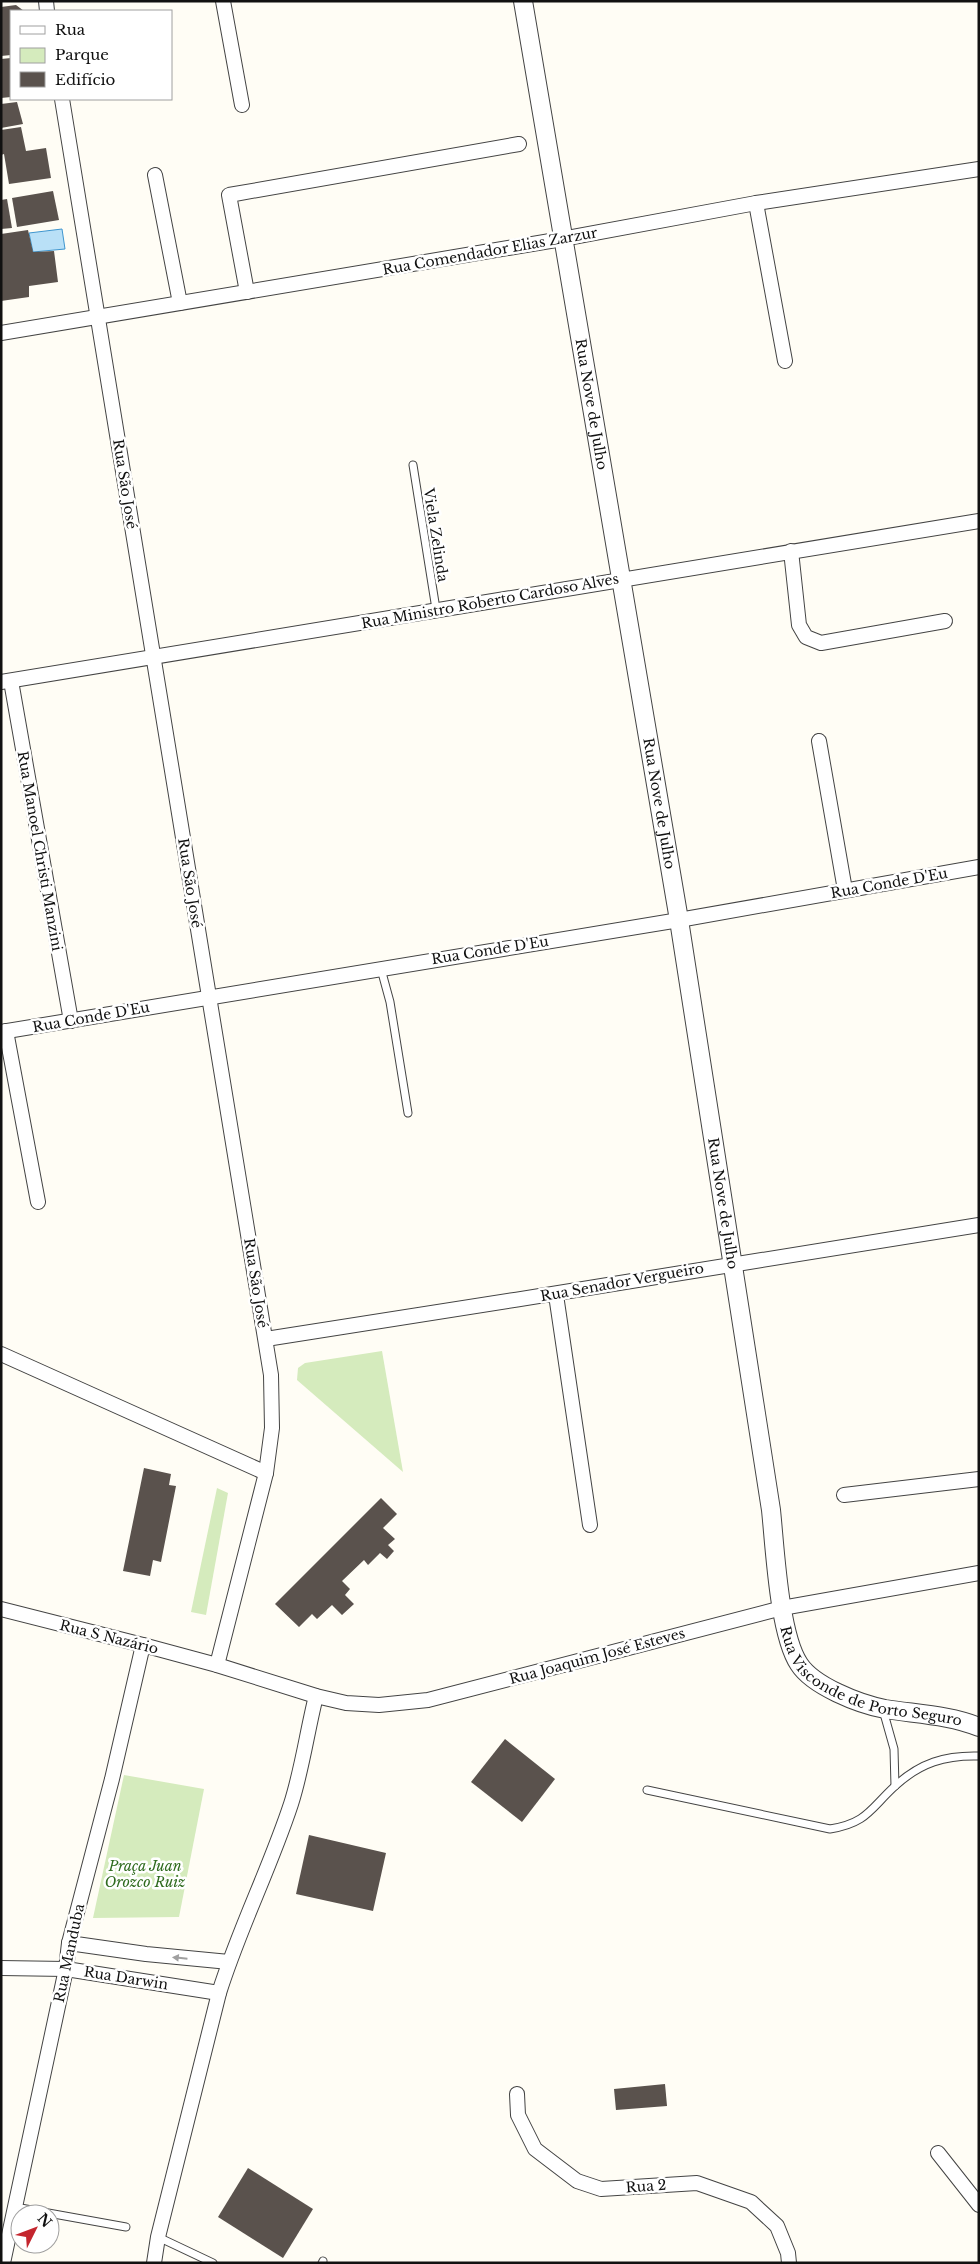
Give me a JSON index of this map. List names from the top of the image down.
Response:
{
  "streets": {
    "street": [
      "Rua Comendador Elias Zarzur",
      "Rua Nove de Julho",
      "Rua São José",
      "Rua Ministro Roberto Cardoso Alves",
      "Rua Manoel Christi Manzini",
      "Rua Conde D'Eu",
      "Rua Senador Vergueiro",
      "Rua S Nazário",
      "Rua Joaquim José Esteves",
      "Rua Visconde de Porto Seguro",
      "Rua Manduba",
      "Rua Darwin",
      "Rua 2"
    ],
    "lane": ["Viela Zelinda"]
  },
  "crossings": [
    ["Rua Comendador Elias Zarzur", "Rua Nove de Julho"],
    ["Rua Comendador Elias Zarzur", "Rua São José"],
    ["Rua Nove de Julho", "Rua Ministro Roberto Cardoso Alves"],
    ["Rua Nove de Julho", "Rua Conde D'Eu"],
    ["Rua Nove de Julho", "Rua Senador Vergueiro"],
    ["Rua Nove de Julho", "Rua Joaquim José Esteves"],
    ["Rua Nove de Julho", "Rua Visconde de Porto Seguro"],
    ["Rua São José", "Rua Ministro Roberto Cardoso Alves"],
    ["Rua São José", "Rua Conde D'Eu"],
    ["Rua São José", "Rua Senador Vergueiro"],
    ["Rua São José", "Rua S Nazário"],
    ["Rua São José", "Rua Joaquim José Esteves"],
    ["Viela Zelinda", "Rua Ministro Roberto Cardoso Alves"],
    ["Rua Ministro Roberto Cardoso Alves", "Rua Manoel Christi Manzini"],
    ["Rua Manoel Christi Manzini", "Rua Conde D'Eu"],
    ["Rua S Nazário", "Rua Joaquim José Esteves"],
    ["Rua S Nazário", "Rua Manduba"],
    ["Rua Joaquim José Esteves", "Rua Visconde de Porto Seguro"],
    ["Rua Manduba", "Rua Darwin"]
  ],
  "parks": ["Praça Juan Orozco Ruiz"],
  "legend": ["Rua", "Parque", "Edifício"],
  "north": "top right"
}
